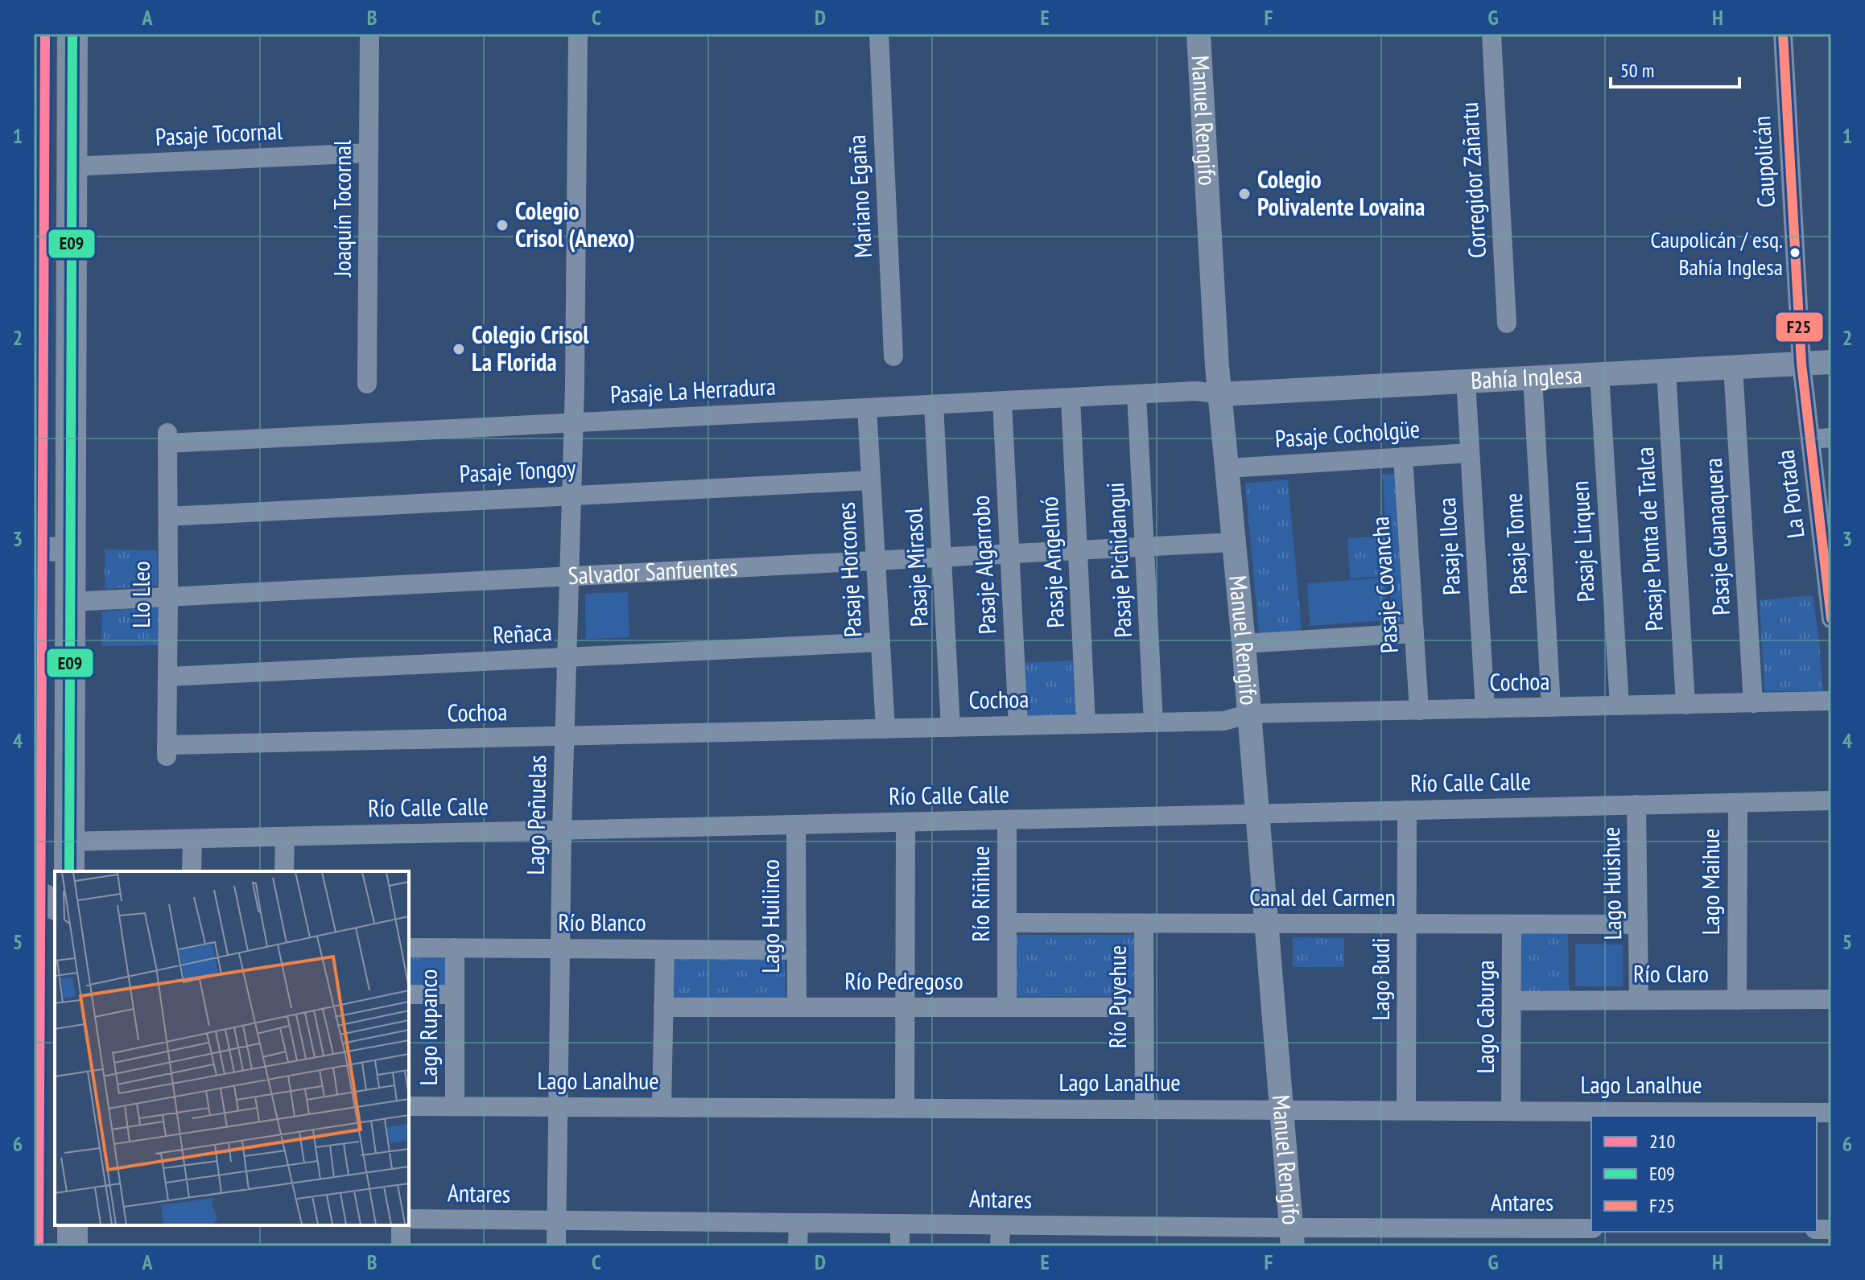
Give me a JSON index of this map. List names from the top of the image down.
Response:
{
  "streets": {
    "street": [
      "Manuel Rengifo",
      "Pasaje Tocornal",
      "Caupolicán",
      "Corregidor Zañartu",
      "Mariano Egaña",
      "Joaquín Tocornal",
      "Bahía Inglesa",
      "Pasaje La Herradura",
      "Pasaje Cocholgüe",
      "Pasaje Tongoy",
      "La Portada",
      "Pasaje Guanaquera",
      "Pasaje Punta de Tralca",
      "Pasaje Lirquen",
      "Pasaje Tome",
      "Pasaje Iloca",
      "Pasaje Pichidangui",
      "Pasaje Angelmó",
      "Pasaje Algarrobo",
      "Pasaje Mirasol",
      "Pasaje Horcones",
      "Salvador Sanfuentes",
      "Pasaje Covancha",
      "Llo Lleo",
      "Reñaca",
      "Cochoa",
      "Río Calle Calle",
      "Lago Peñuelas",
      "Lago Maihue",
      "Lago Huishue",
      "Río Riñihue",
      "Canal del Carmen",
      "Lago Huilinco",
      "Río Blanco",
      "Río Claro",
      "Lago Budi",
      "Río Pedregoso",
      "Río Puyehue",
      "Lago Caburga",
      "Lago Rupanco",
      "Lago Lanalhue",
      "Antares"
    ]
  },
  "crossings": [
    ["Manuel Rengifo", "Bahía Inglesa"],
    ["Manuel Rengifo", "Pasaje La Herradura"],
    ["Manuel Rengifo", "Pasaje Cocholgüe"],
    ["Manuel Rengifo", "Salvador Sanfuentes"],
    ["Manuel Rengifo", "Cochoa"],
    ["Manuel Rengifo", "Río Calle Calle"],
    ["Manuel Rengifo", "Canal del Carmen"],
    ["Manuel Rengifo", "Lago Lanalhue"],
    ["Manuel Rengifo", "Antares"],
    ["Pasaje Tocornal", "Joaquín Tocornal"],
    ["Caupolicán", "Bahía Inglesa"],
    ["Caupolicán", "La Portada"],
    ["Bahía Inglesa", "Pasaje La Herradura"],
    ["Bahía Inglesa", "La Portada"],
    ["Bahía Inglesa", "Pasaje Guanaquera"],
    ["Bahía Inglesa", "Pasaje Punta de Tralca"],
    ["Bahía Inglesa", "Pasaje Lirquen"],
    ["Bahía Inglesa", "Pasaje Tome"],
    ["Bahía Inglesa", "Pasaje Iloca"],
    ["Pasaje La Herradura", "Pasaje Pichidangui"],
    ["Pasaje La Herradura", "Pasaje Angelmó"],
    ["Pasaje La Herradura", "Pasaje Algarrobo"],
    ["Pasaje La Herradura", "Pasaje Mirasol"],
    ["Pasaje La Herradura", "Pasaje Horcones"],
    ["Pasaje La Herradura", "Llo Lleo"],
    ["Pasaje La Herradura", "Lago Peñuelas"],
    ["Pasaje Cocholgüe", "Pasaje Iloca"],
    ["Pasaje Cocholgüe", "Pasaje Covancha"],
    ["Pasaje Tongoy", "Pasaje Horcones"],
    ["Pasaje Tongoy", "Llo Lleo"],
    ["Pasaje Tongoy", "Lago Peñuelas"],
    ["Pasaje Guanaquera", "Cochoa"],
    ["Pasaje Punta de Tralca", "Cochoa"],
    ["Pasaje Lirquen", "Cochoa"],
    ["Pasaje Tome", "Cochoa"],
    ["Pasaje Iloca", "Cochoa"],
    ["Pasaje Pichidangui", "Salvador Sanfuentes"],
    ["Pasaje Pichidangui", "Cochoa"],
    ["Pasaje Angelmó", "Salvador Sanfuentes"],
    ["Pasaje Angelmó", "Cochoa"],
    ["Pasaje Algarrobo", "Salvador Sanfuentes"],
    ["Pasaje Algarrobo", "Cochoa"],
    ["Pasaje Mirasol", "Salvador Sanfuentes"],
    ["Pasaje Mirasol", "Cochoa"],
    ["Pasaje Horcones", "Salvador Sanfuentes"],
    ["Pasaje Horcones", "Reñaca"],
    ["Pasaje Horcones", "Cochoa"],
    ["Salvador Sanfuentes", "Llo Lleo"],
    ["Salvador Sanfuentes", "Lago Peñuelas"],
    ["Pasaje Covancha", "Cochoa"],
    ["Llo Lleo", "Reñaca"],
    ["Llo Lleo", "Cochoa"],
    ["Reñaca", "Lago Peñuelas"],
    ["Cochoa", "Lago Peñuelas"],
    ["Río Calle Calle", "Lago Peñuelas"],
    ["Río Calle Calle", "Lago Maihue"],
    ["Río Calle Calle", "Lago Huishue"],
    ["Río Calle Calle", "Río Riñihue"],
    ["Río Calle Calle", "Lago Huilinco"],
    ["Río Calle Calle", "Lago Budi"],
    ["Lago Peñuelas", "Río Blanco"],
    ["Lago Peñuelas", "Lago Lanalhue"],
    ["Lago Peñuelas", "Antares"],
    ["Lago Maihue", "Río Claro"],
    ["Lago Huishue", "Canal del Carmen"],
    ["Lago Huishue", "Río Claro"],
    ["Río Riñihue", "Canal del Carmen"],
    ["Río Riñihue", "Río Pedregoso"],
    ["Canal del Carmen", "Lago Budi"],
    ["Canal del Carmen", "Río Puyehue"],
    ["Canal del Carmen", "Lago Caburga"],
    ["Lago Huilinco", "Río Blanco"],
    ["Lago Huilinco", "Río Pedregoso"],
    ["Río Blanco", "Lago Rupanco"],
    ["Río Claro", "Lago Caburga"],
    ["Lago Budi", "Lago Lanalhue"],
    ["Río Pedregoso", "Río Puyehue"],
    ["Río Puyehue", "Lago Lanalhue"],
    ["Lago Caburga", "Lago Lanalhue"],
    ["Lago Rupanco", "Lago Lanalhue"]
  ],
  "places": [
    "Colegio Polivalente Lovaina",
    "Colegio Crisol (Anexo)",
    "Caupolicán / esq. Bahía Inglesa",
    "Colegio Crisol La Florida"
  ],
  "lines": ["transit line 210", "transit line E09", "transit line F25"],
  "legend": ["210", "E09", "F25"],
  "scale_bar": "50 m",
  "grid": {
    "columns": [
      "A",
      "B",
      "C",
      "D",
      "E",
      "F",
      "G",
      "H"
    ],
    "rows": [
      "1",
      "2",
      "3",
      "4",
      "5",
      "6"
    ]
  }
}
